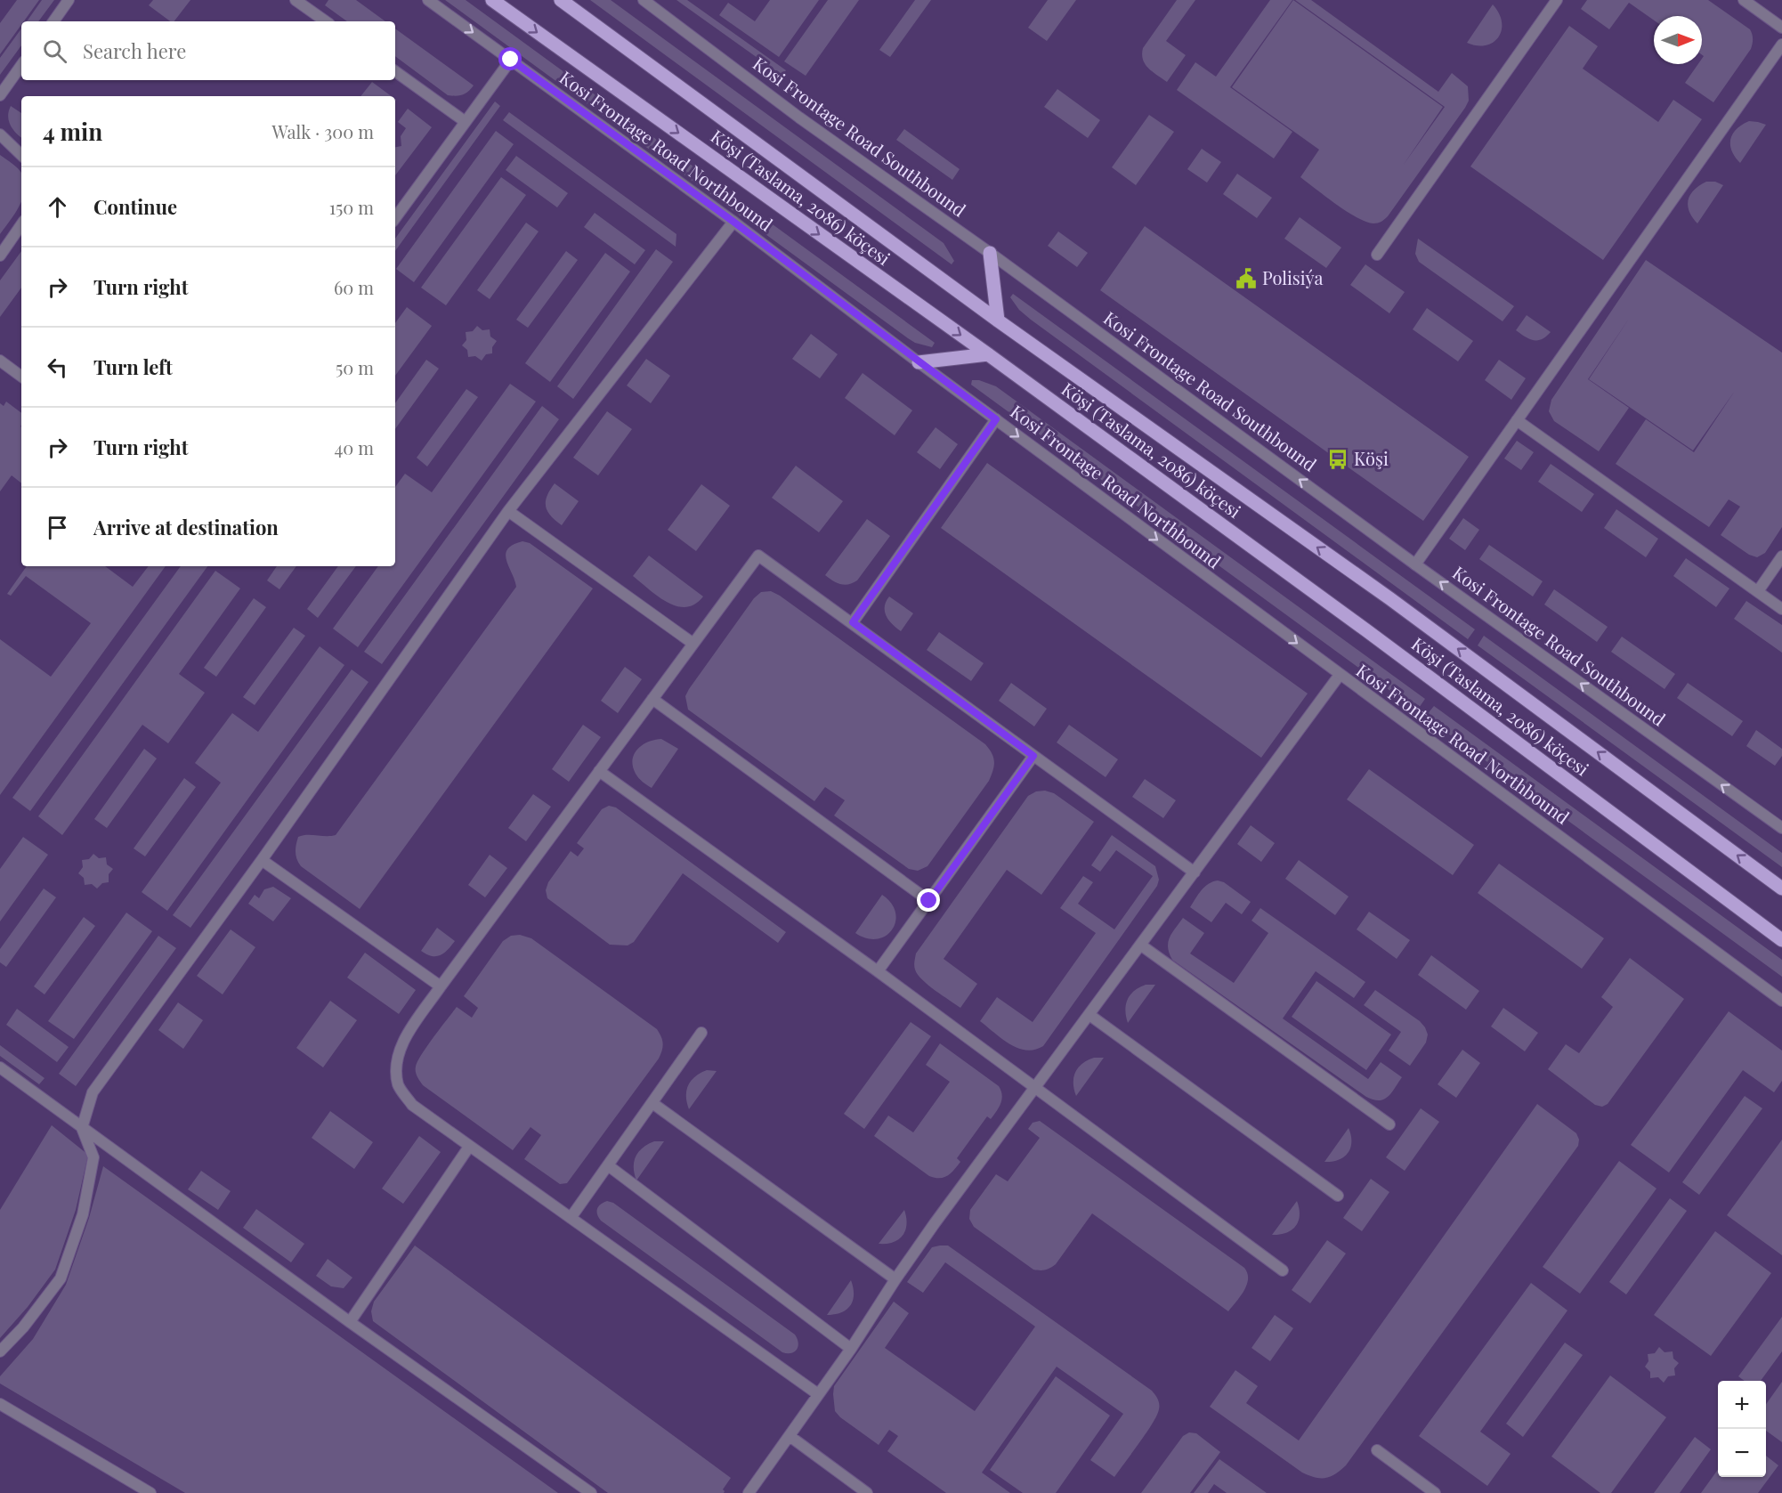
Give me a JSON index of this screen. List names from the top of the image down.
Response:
{
  "streets": {
    "main road": ["Köşi (Taslama, 2086) köçesi"],
    "street": ["Kosi Frontage Road Southbound", "Kosi Frontage Road Northbound"]
  },
  "one_way": ["Kosi Frontage Road Southbound"],
  "places": {
    "public building": ["Polisiýa"],
    "bus stop": ["Köşi"]
  },
  "north": "right",
  "page": {
    "search": "Search here",
    "heading": ["4 min", "Walk · 300 m"],
    "list": [
      ["Continue", "150 m"],
      ["Turn right", "60 m"],
      ["Turn left", "50 m"],
      ["Turn right", "40 m"],
      "Arrive at destination"
    ],
    "map_buttons": ["+", "−"]
  }
}
